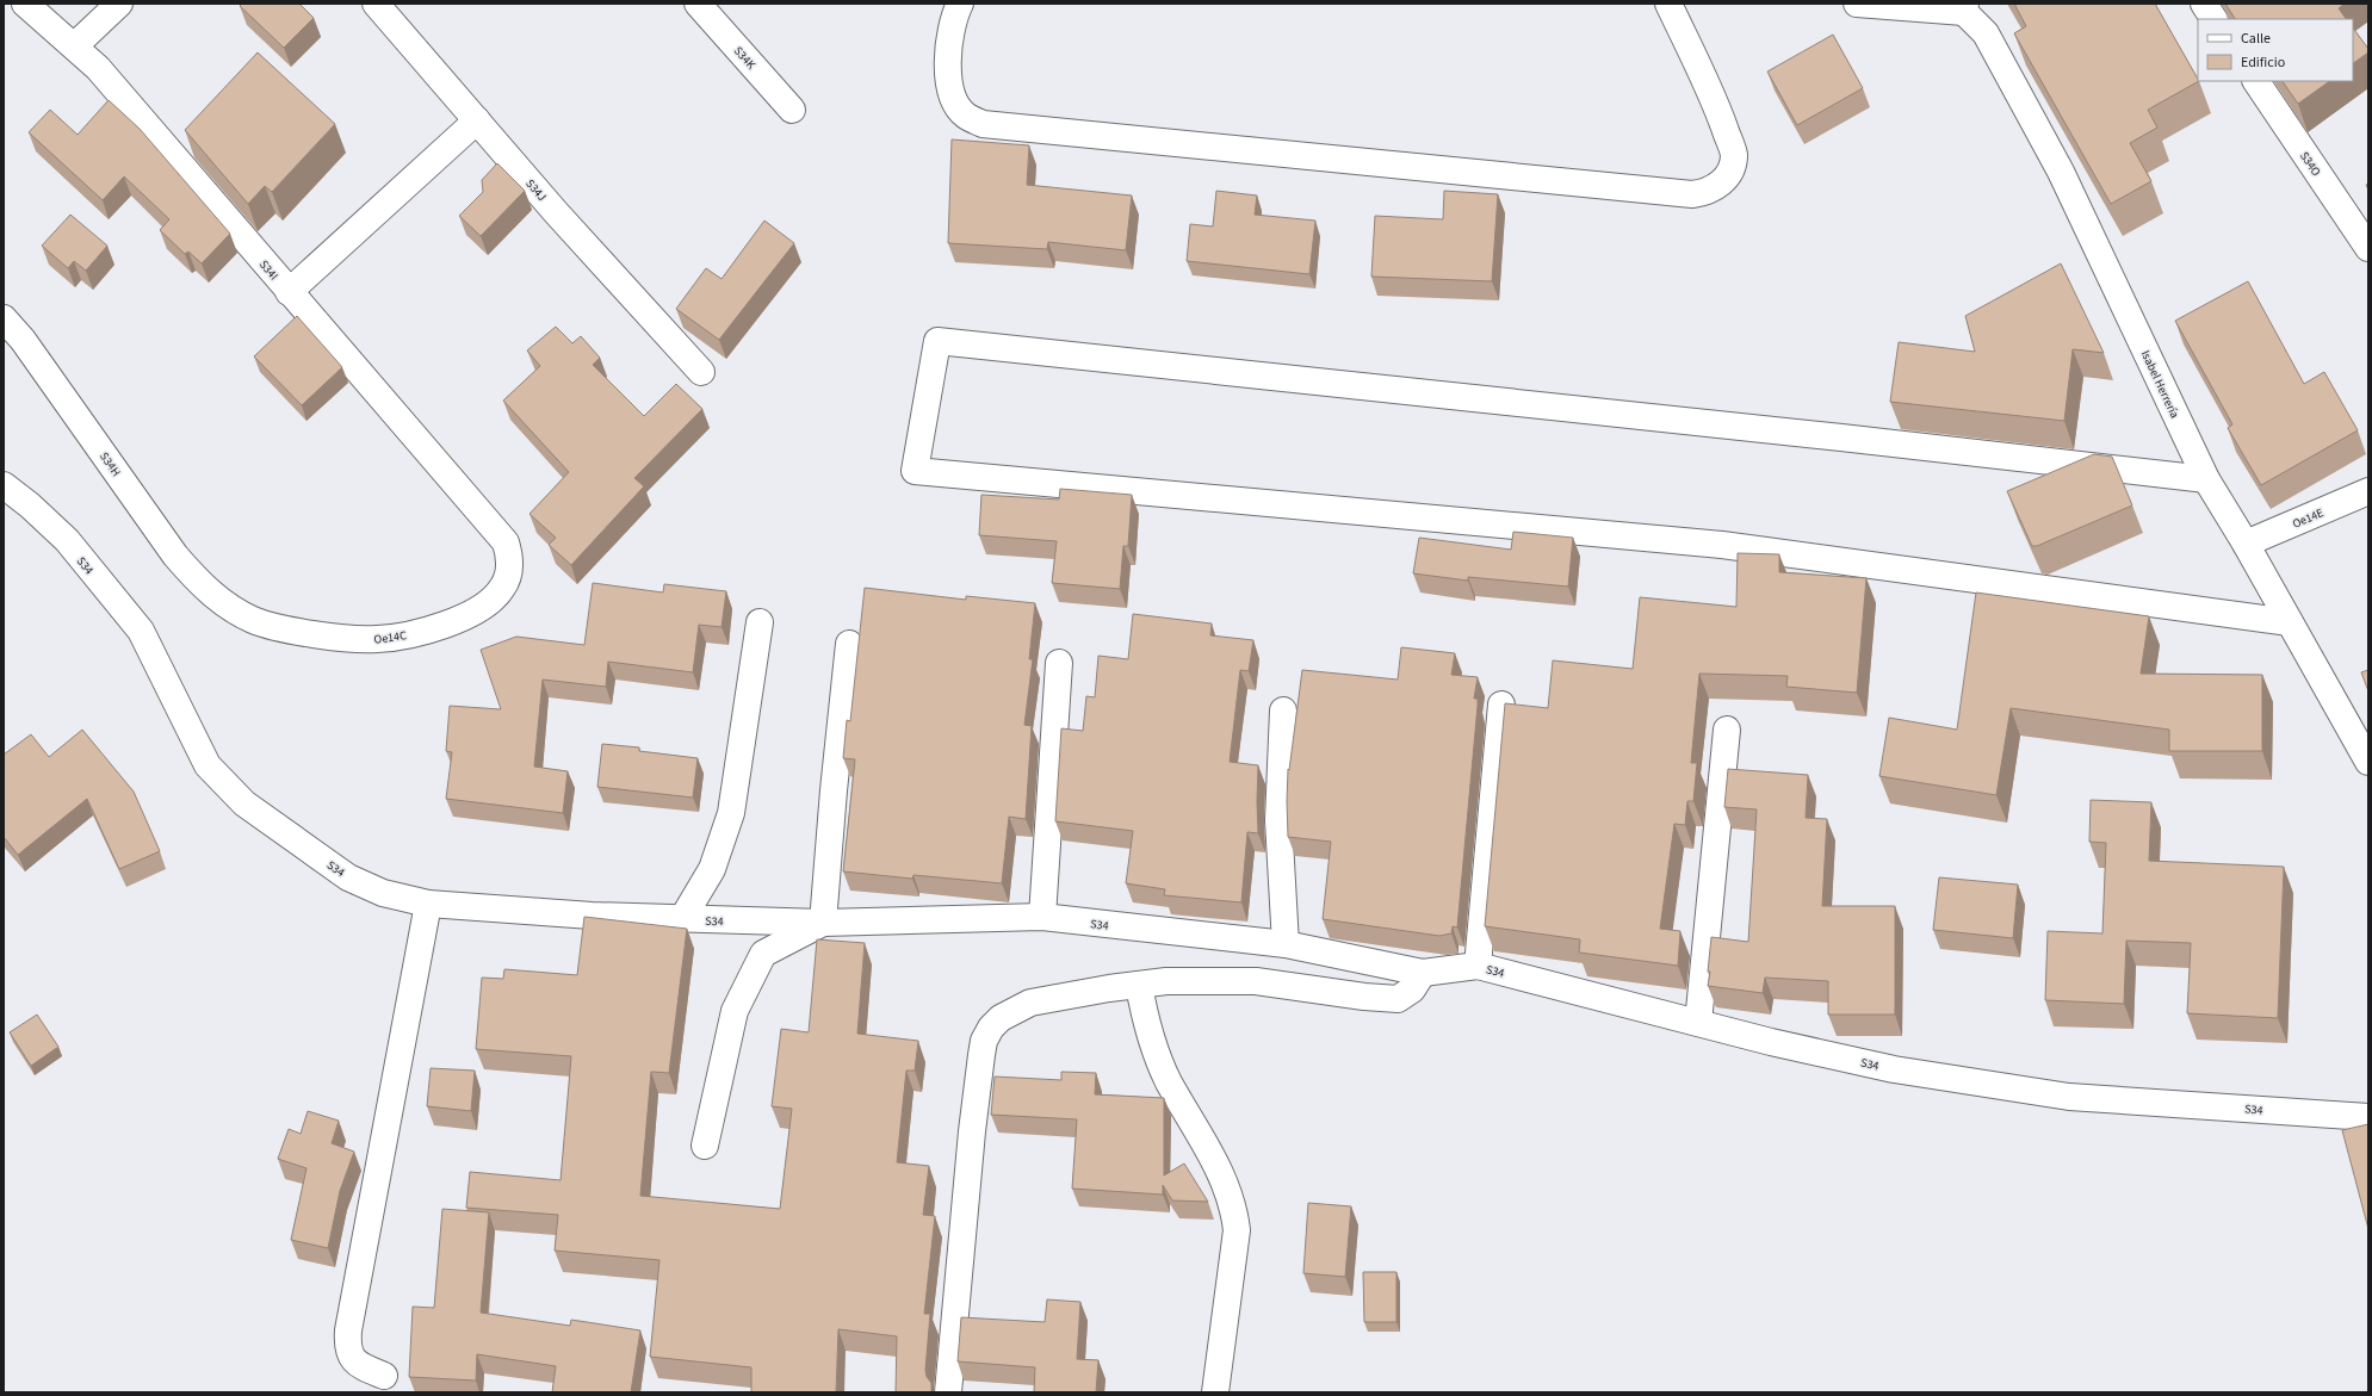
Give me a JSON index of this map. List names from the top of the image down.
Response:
{
  "streets": {
    "street": [
      "S34K",
      "S34O",
      "S34J",
      "S34I",
      "Isabel Herrería",
      "S34H",
      "Oe14E",
      "S34",
      "Oe14C"
    ]
  },
  "crossings": [
    ["S34I", "Oe14C"],
    ["Isabel Herrería", "Oe14E"],
    ["S34H", "Oe14C"]
  ],
  "legend": ["Calle", "Edificio"]
}
